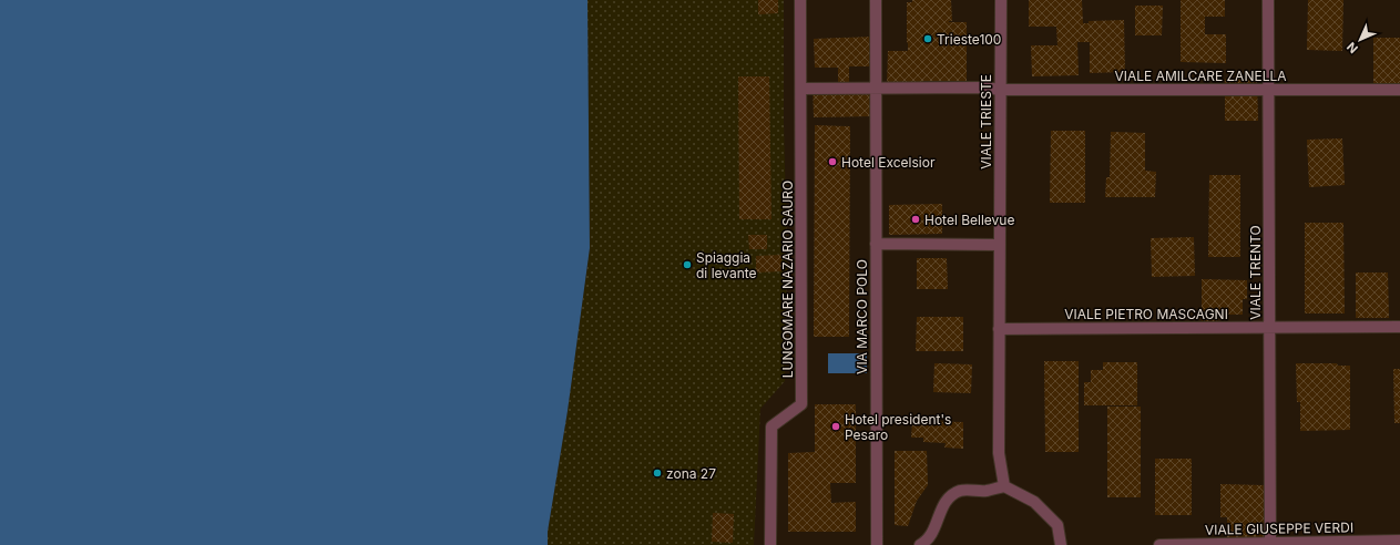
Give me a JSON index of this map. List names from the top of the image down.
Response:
{
  "streets": {
    "street": [
      "VIALE AMILCARE ZANELLA",
      "VIALE TRIESTE",
      "VIALE TRENTO",
      "LUNGOMARE NAZARIO SAURO",
      "VIALE PIETRO MASCAGNI",
      "VIA MARCO POLO",
      "VIALE GIUSEPPE VERDI"
    ]
  },
  "crossings": [
    ["VIALE AMILCARE ZANELLA", "VIALE TRIESTE"],
    ["VIALE AMILCARE ZANELLA", "VIALE TRENTO"],
    ["VIALE AMILCARE ZANELLA", "VIA MARCO POLO"],
    ["VIALE TRIESTE", "VIALE PIETRO MASCAGNI"],
    ["VIALE TRENTO", "VIALE PIETRO MASCAGNI"],
    ["VIALE TRENTO", "VIALE GIUSEPPE VERDI"]
  ],
  "places": [
    "Trieste100",
    "Hotel Excelsior",
    "Hotel Bellevue",
    "Spiaggia di levante",
    "Hotel president's Pesaro",
    "zona 27"
  ],
  "north": "bottom left"
}
